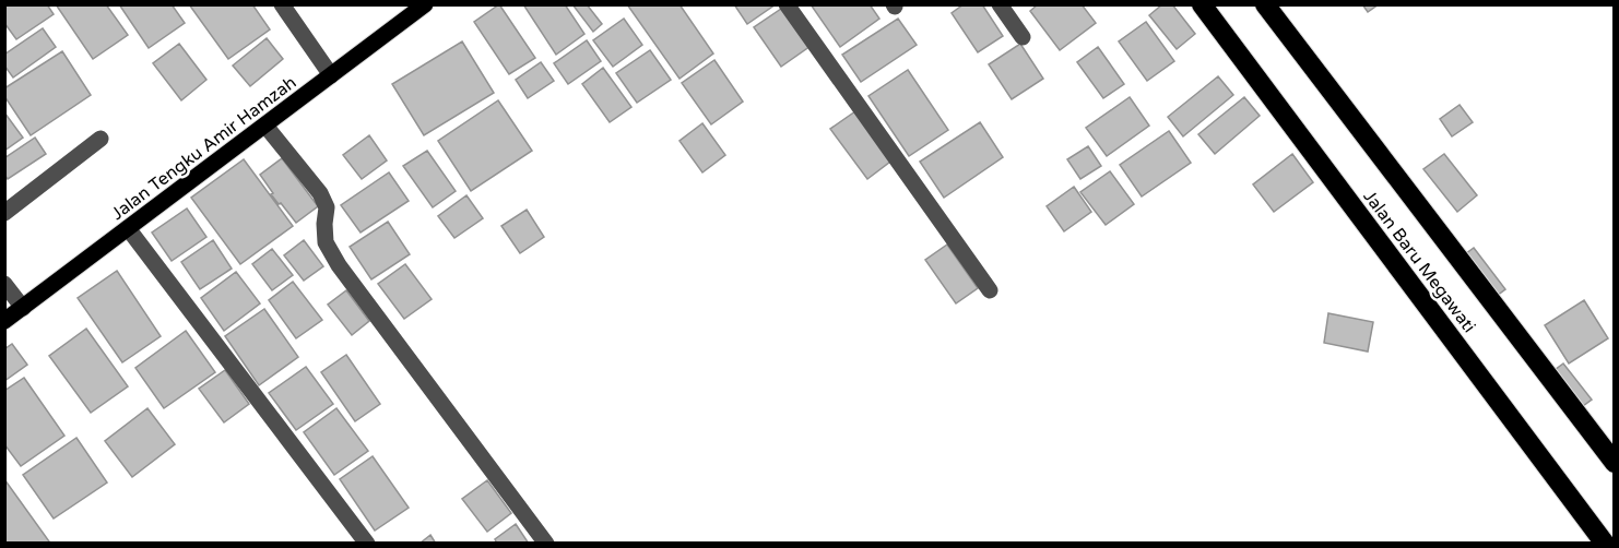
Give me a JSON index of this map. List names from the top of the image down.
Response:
{
  "streets": {
    "highway": ["Jalan Baru Megawati"],
    "main road": ["Jalan Tengku Amir Hamzah"]
  }
}
